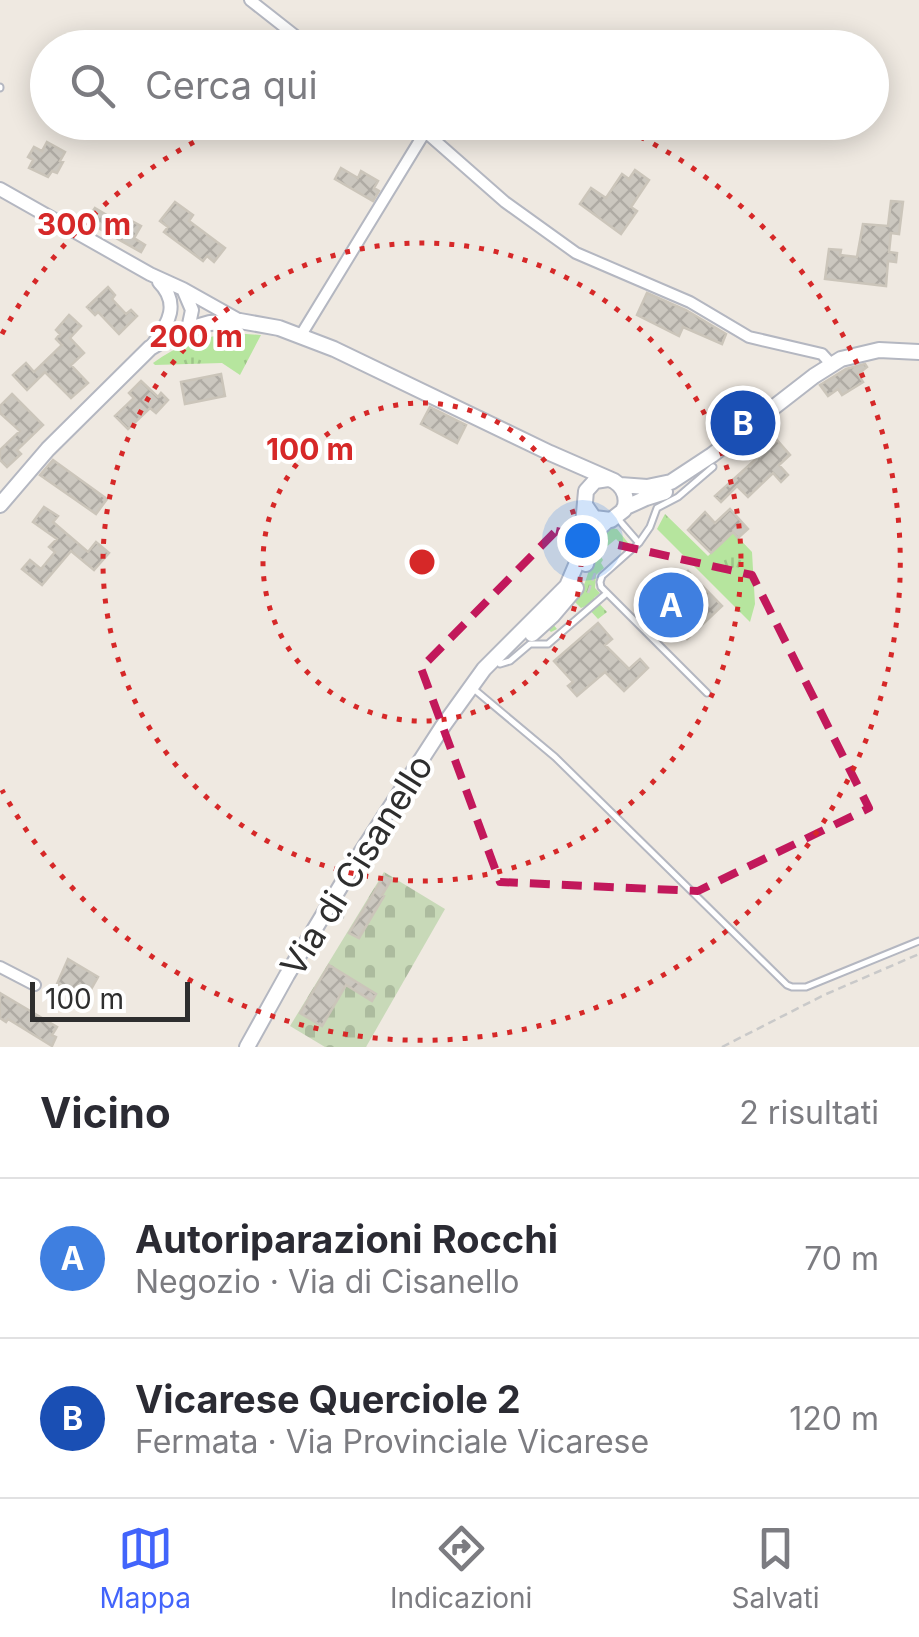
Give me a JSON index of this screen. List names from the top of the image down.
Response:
{
  "streets": {
    "main road": ["Via di Cisanello"]
  },
  "scale_bar": "100 m",
  "page": {
    "search": "Cerca qui",
    "pins": ["B", "A"],
    "scale": "100 m",
    "heading": ["Vicino", "2 risultati"],
    "list": [
      {
        "mark": "A",
        "name": "Autoriparazioni Rocchi",
        "note": "Negozio · Via di Cisanello",
        "value": "70 m"
      },
      {
        "mark": "B",
        "name": "Vicarese Querciole 2",
        "note": "Fermata · Via Provinciale Vicarese",
        "value": "120 m"
      }
    ],
    "nav": ["Mappa", "Indicazioni", "Salvati"]
  },
  "rings": ["300 m", "200 m", "100 m"]
}
